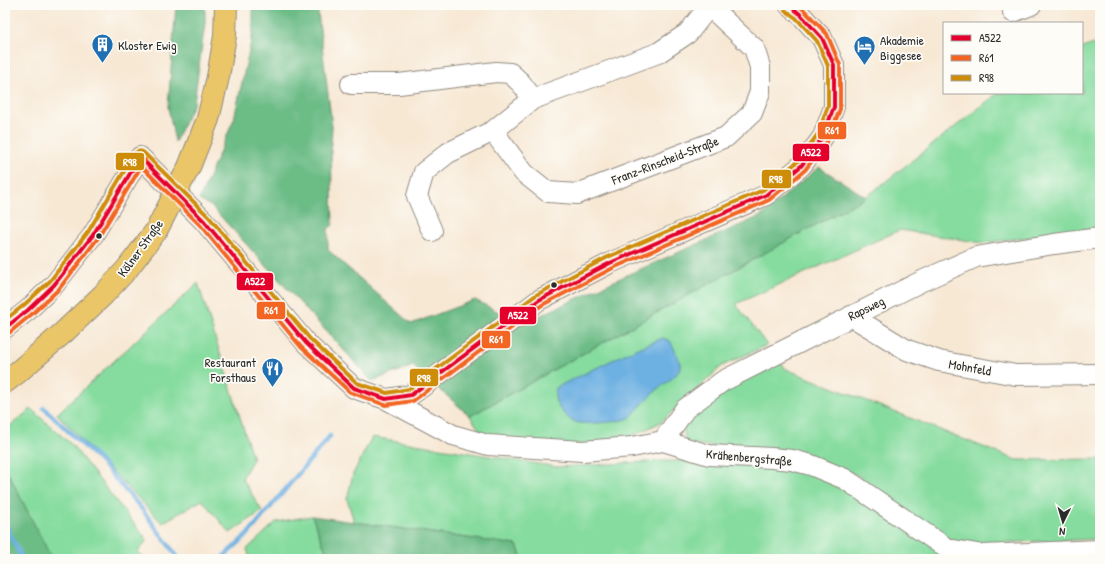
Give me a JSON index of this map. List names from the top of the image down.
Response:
{
  "streets": {
    "main road": ["Kölner Straße"],
    "street": [
      "Franz-Rinscheid-Straße",
      "Rapsweg",
      "Mohnfeld",
      "Krähenbergstraße"
    ]
  },
  "crossings": [
    ["Rapsweg", "Mohnfeld"],
    ["Rapsweg", "Krähenbergstraße"]
  ],
  "places": {
    "building": ["Kloster Ewig"],
    "hotel": ["Akademie Biggesee"],
    "restaurant": ["Restaurant Forsthaus"]
  },
  "lines": ["transit line A522", "transit line R61", "transit line R98"],
  "legend": ["A522", "R61", "R98"],
  "north": "bottom"
}
